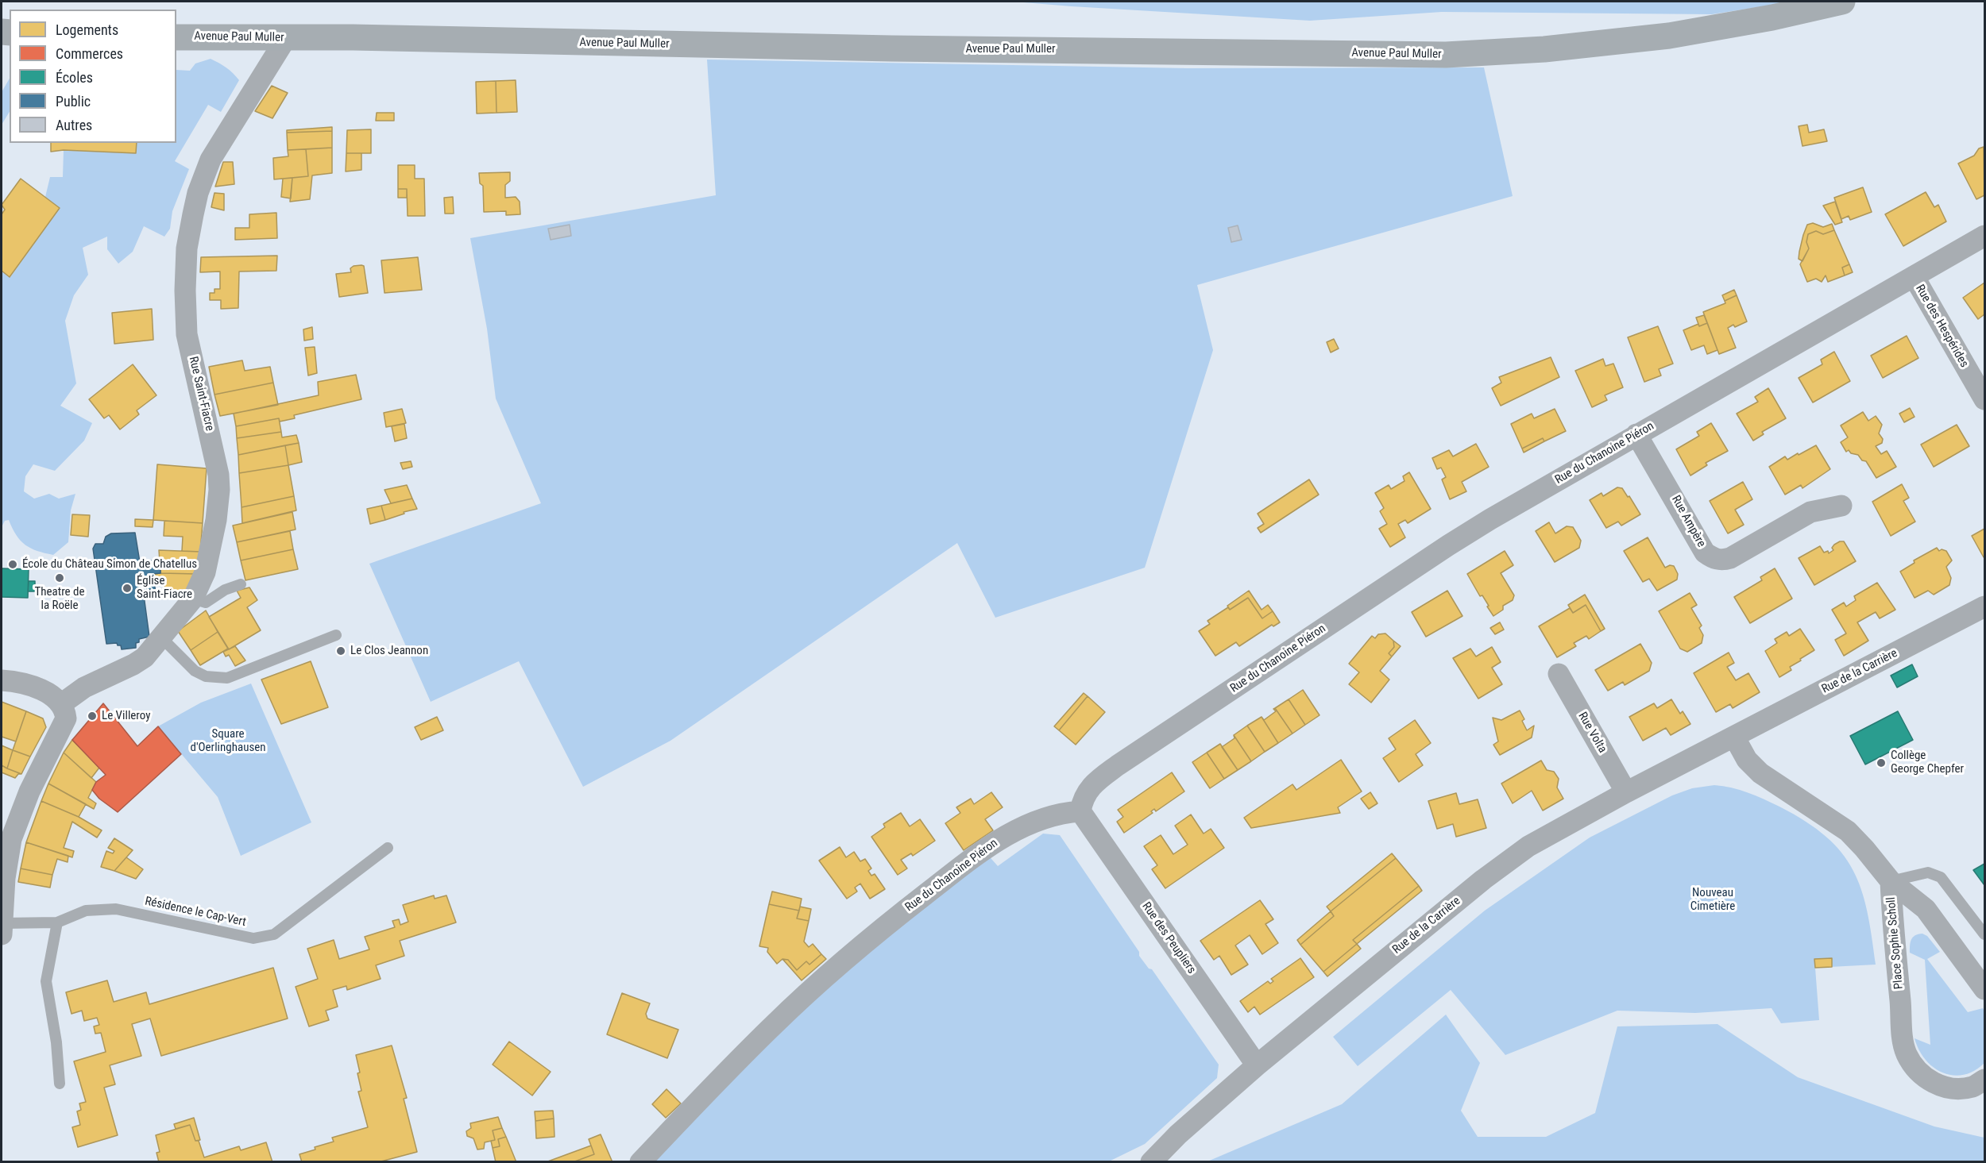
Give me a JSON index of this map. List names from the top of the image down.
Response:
{
  "streets": {
    "main road": ["Avenue Paul Muller"],
    "street": [
      "Rue des Hespérides",
      "Rue Saint-Fiacre",
      "Rue du Chanoine Piéron",
      "Rue Ampère",
      "Rue de la Carrière",
      "Rue Volta",
      "Rue des Peupliers",
      "Place Sophie Scholl"
    ],
    "lane": ["Résidence le Cap-Vert"]
  },
  "crossings": [
    ["Avenue Paul Muller", "Rue Saint-Fiacre"],
    ["Rue des Hespérides", "Rue du Chanoine Piéron"],
    ["Rue du Chanoine Piéron", "Rue Ampère"],
    ["Rue du Chanoine Piéron", "Rue des Peupliers"],
    ["Rue de la Carrière", "Rue Volta"],
    ["Rue de la Carrière", "Rue des Peupliers"]
  ],
  "parks": ["Square d'Oerlinghausen", "Nouveau Cimetière"],
  "places": [
    "École du Château Simon de Chatellus",
    "Theatre de la Roële",
    "Église Saint-Fiacre",
    "Le Clos Jeannon",
    "Le Villeroy",
    "Collège George Chepfer"
  ],
  "legend": [
    "Logements",
    "Commerces",
    "Écoles",
    "Public",
    "Autres"
  ]
}
